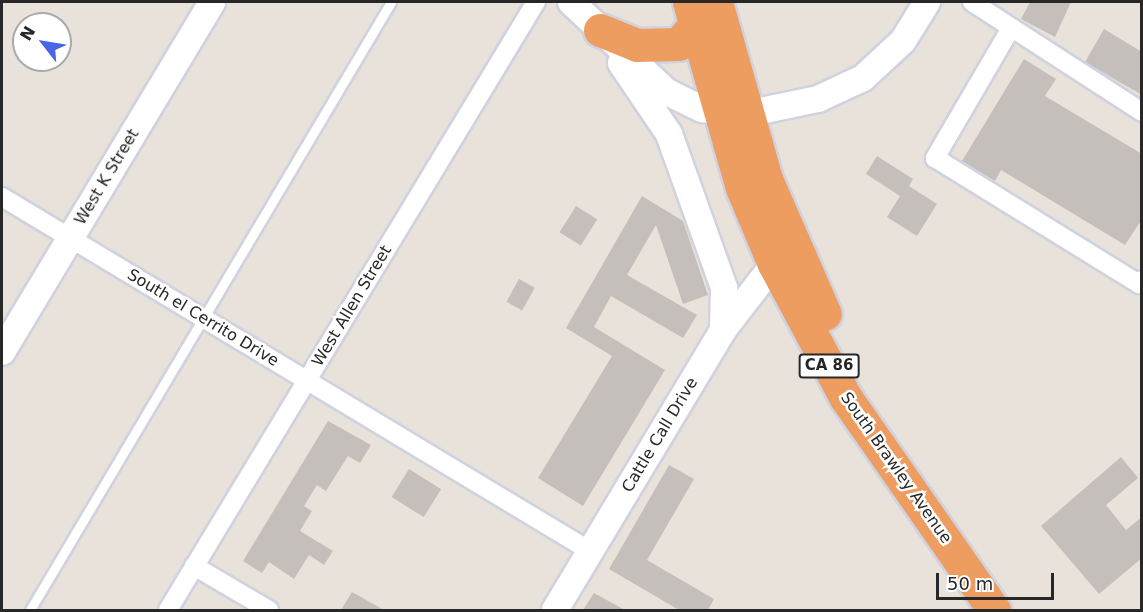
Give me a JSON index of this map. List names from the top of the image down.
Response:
{
  "streets": {
    "highway": ["CA 86", "South Brawley Avenue"],
    "street": [
      "West K Street",
      "West Allen Street",
      "South el Cerrito Drive",
      "Cattle Call Drive"
    ]
  },
  "crossings": [
    ["West K Street", "South el Cerrito Drive"],
    ["West Allen Street", "South el Cerrito Drive"],
    ["South el Cerrito Drive", "Cattle Call Drive"],
    ["Cattle Call Drive", "South Brawley Avenue"]
  ],
  "scale_bar": "50 m",
  "north": "top left"
}
